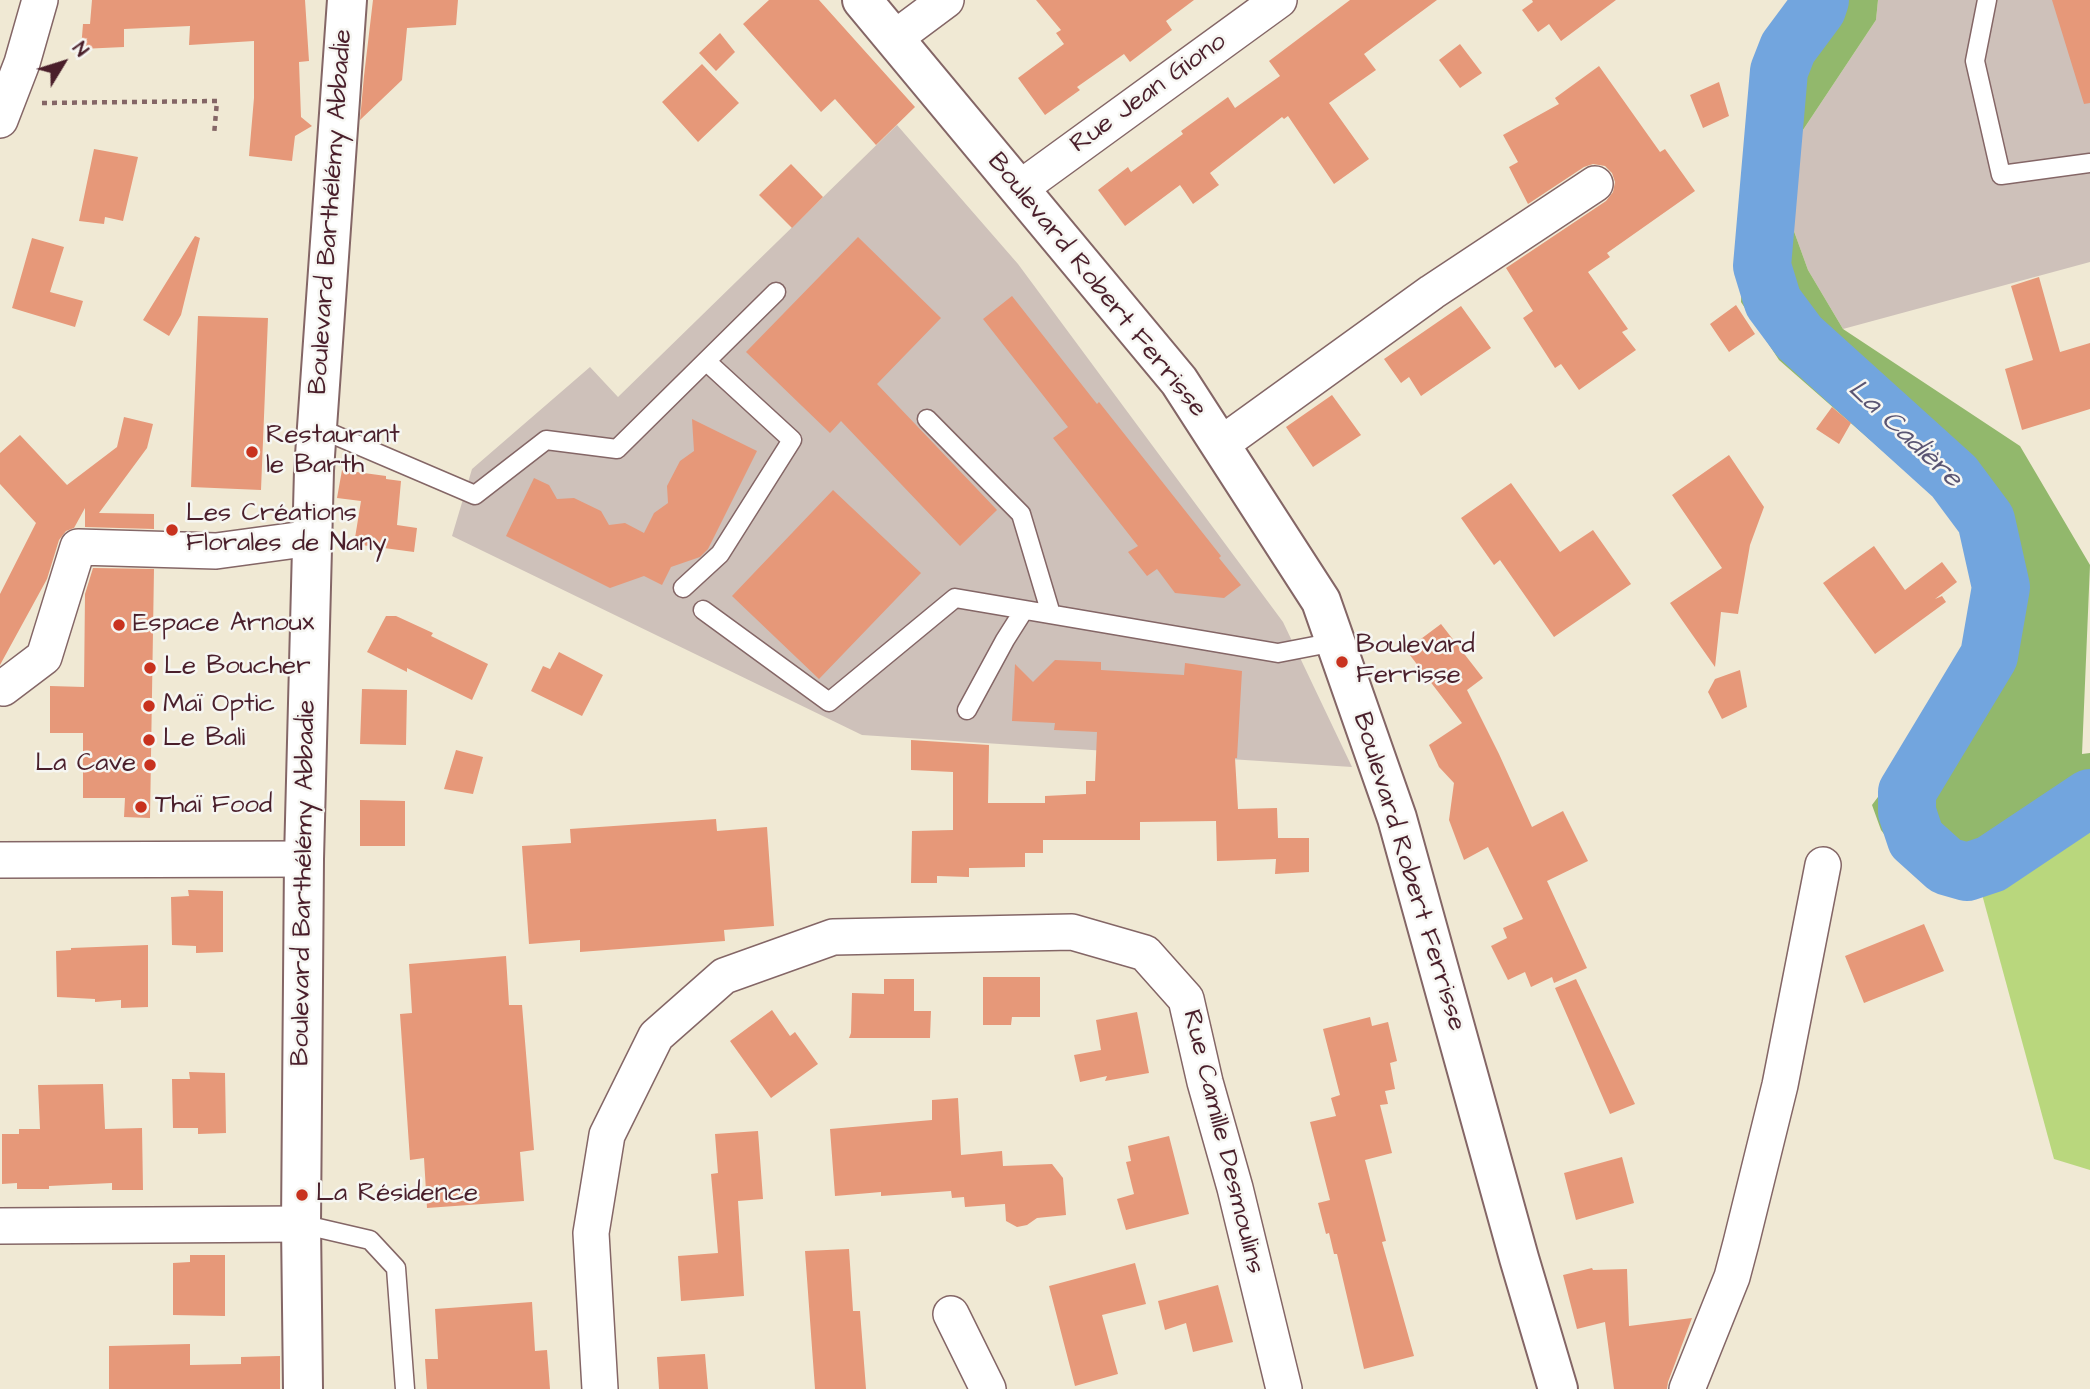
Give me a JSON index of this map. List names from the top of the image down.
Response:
{
  "streets": {
    "main road": ["Boulevard Barthélémy Abbadie", "Boulevard Robert Ferrisse"],
    "street": ["Rue Jean Giono", "Rue Camille Desmoulins"]
  },
  "crossings": [
    ["Rue Jean Giono", "Boulevard Robert Ferrisse"]
  ],
  "water": ["La Cadière"],
  "places": [
    "Restaurant le Barth",
    "Les Créations Florales de Nany",
    "Espace Arnoux",
    "Boulevard Ferrisse",
    "Le Boucher",
    "Maï Optic",
    "Le Bali",
    "La Cave",
    "Thaï Food",
    "La Résidence"
  ],
  "north": "top right"
}
